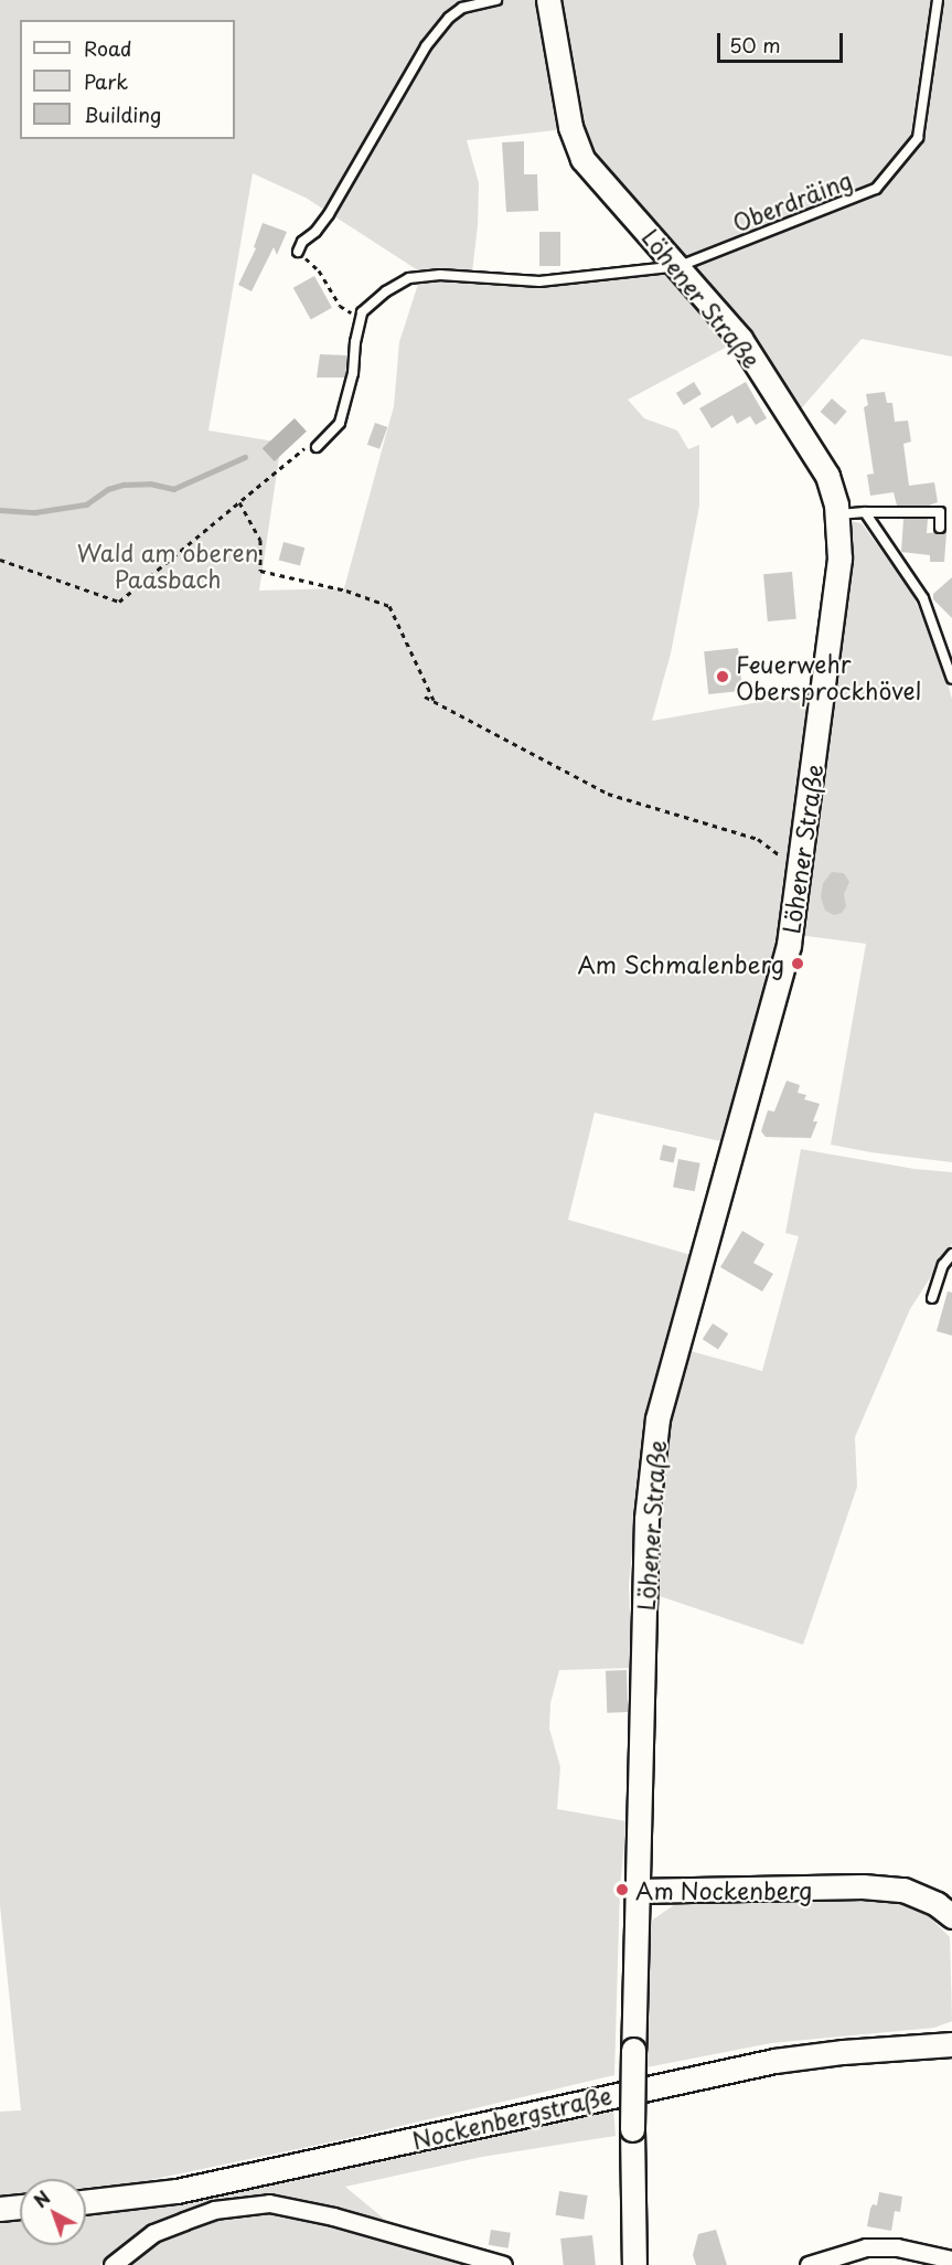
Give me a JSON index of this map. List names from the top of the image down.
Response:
{
  "streets": {
    "street": ["Löhener Straße", "Nockenbergstraße"],
    "lane": ["Oberdräing"]
  },
  "crossings": [
    ["Oberdräing", "Löhener Straße"]
  ],
  "parks": ["Wald am oberen Paasbach"],
  "places": ["Feuerwehr Obersprockhövel", "Am Schmalenberg", "Am Nockenberg"],
  "legend": ["Road", "Park", "Building"],
  "scale_bar": "50 m",
  "north": "top left"
}
